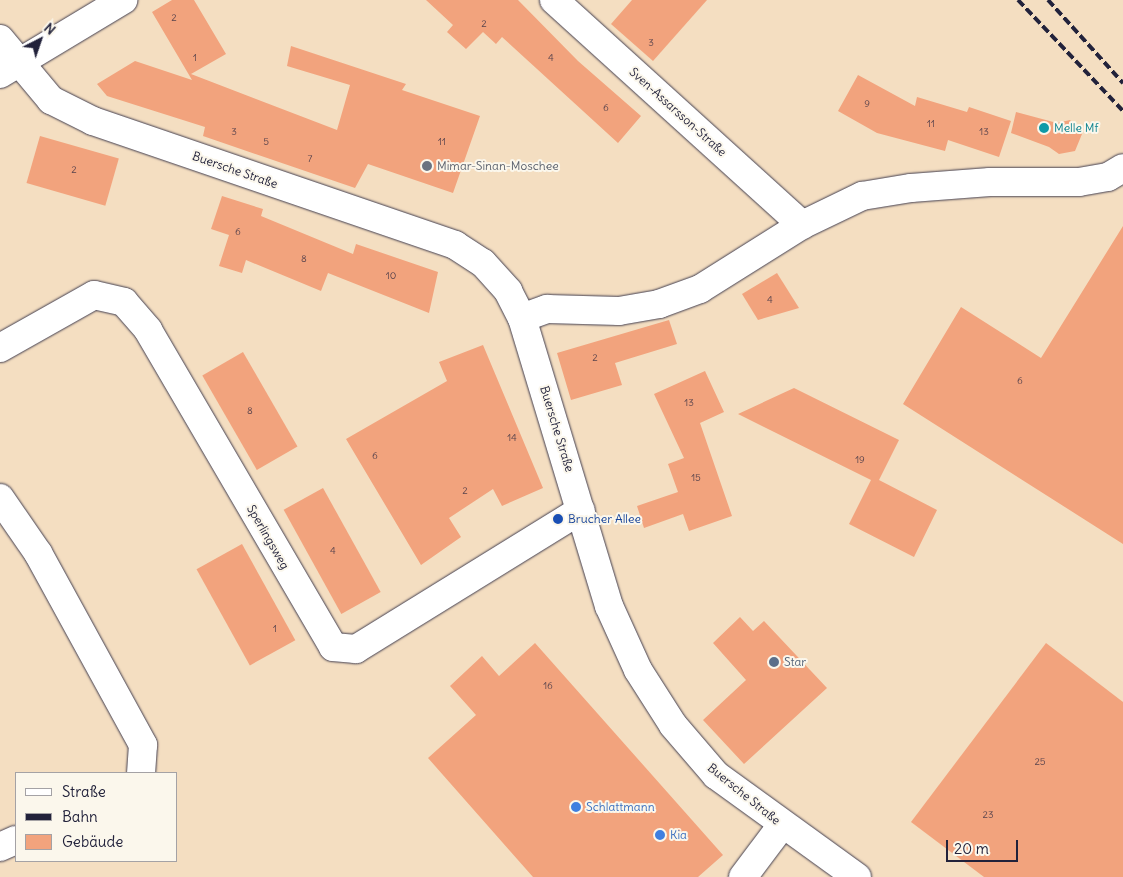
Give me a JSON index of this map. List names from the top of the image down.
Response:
{
  "streets": {
    "street": ["Sven-Assarsson-Straße", "Buersche Straße", "Sperlingsweg"]
  },
  "crossings": [
    ["Buersche Straße", "Sperlingsweg"]
  ],
  "places": [
    "Melle Mf",
    "Mimar-Sinan-Moschee",
    "Brucher Allee",
    "Star",
    "Schlattmann",
    "Kia"
  ],
  "house_numbers": [
    "2",
    "2",
    "3",
    "1",
    "4",
    "9",
    "6",
    "11",
    "3",
    "13",
    "5",
    "11",
    "7",
    "2",
    "6",
    "8",
    "10",
    "4",
    "2",
    "6",
    "13",
    "8",
    "14",
    "6",
    "19",
    "15",
    "2",
    "4",
    "1",
    "16",
    "25",
    "23"
  ],
  "legend": ["Straße", "Bahn", "Gebäude"],
  "scale_bar": "20 m",
  "north": "top right"
}
